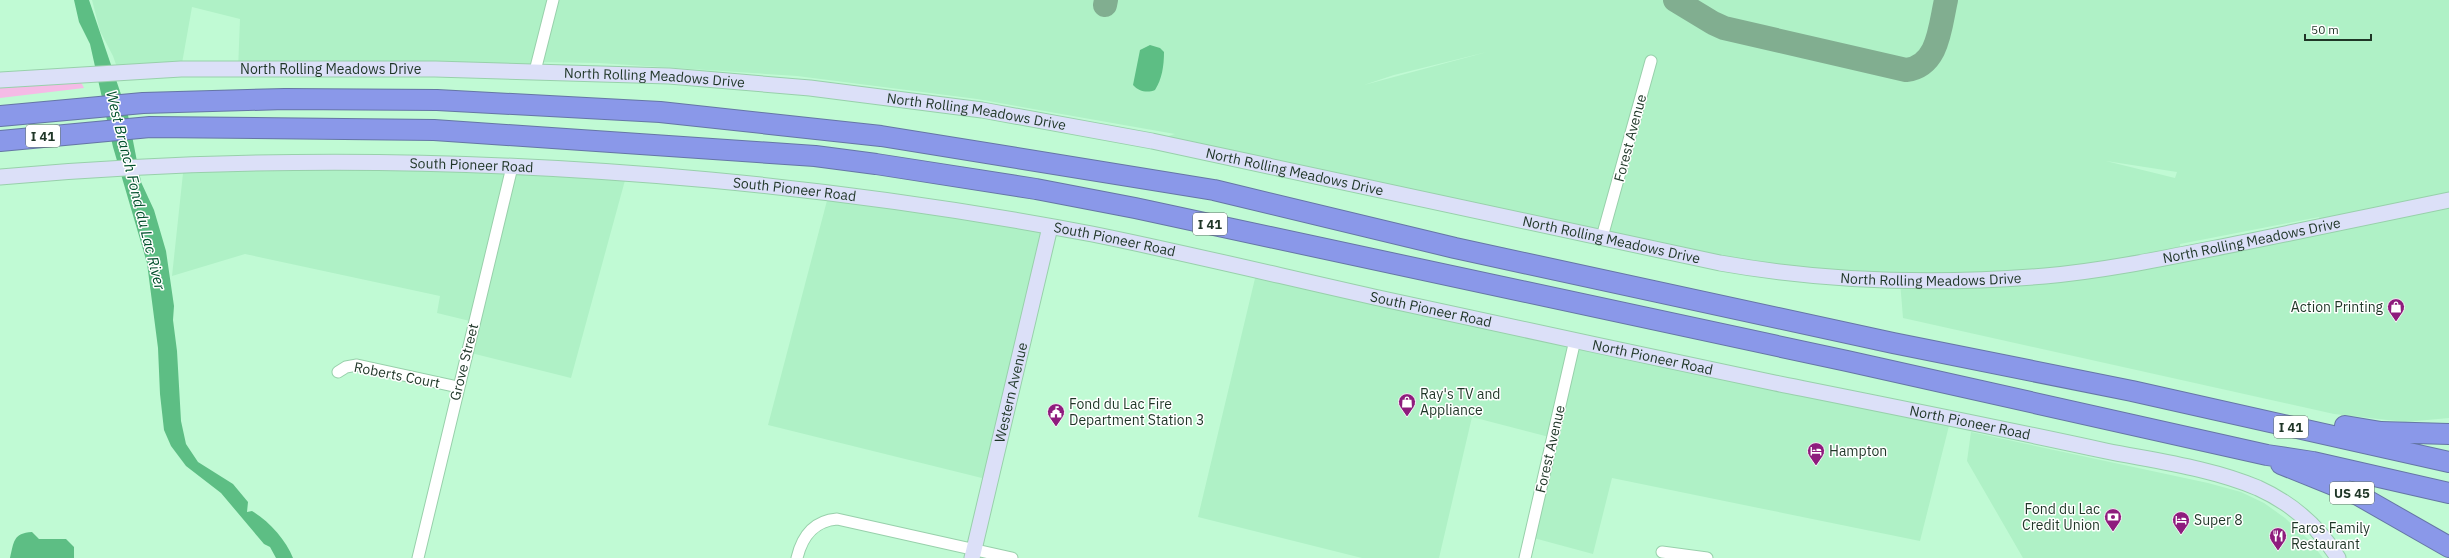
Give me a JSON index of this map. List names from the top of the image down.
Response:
{
  "streets": {
    "highway": ["I 41", "US 45"],
    "main road": [
      "North Rolling Meadows Drive",
      "South Pioneer Road",
      "North Pioneer Road",
      "Western Avenue"
    ],
    "street": ["Forest Avenue", "Grove Street", "Roberts Court"]
  },
  "crossings": [
    ["North Rolling Meadows Drive", "Forest Avenue"],
    ["I 41", "US 45"],
    ["Forest Avenue", "South Pioneer Road"],
    ["Forest Avenue", "North Pioneer Road"],
    ["South Pioneer Road", "North Pioneer Road"],
    ["South Pioneer Road", "Grove Street"],
    ["South Pioneer Road", "Western Avenue"],
    ["Grove Street", "Roberts Court"]
  ],
  "water": ["West Branch Fond du Lac River"],
  "places": {
    "shop": ["Action Printing", "Ray's TV and Appliance"],
    "public building": ["Fond du Lac Fire Department Station 3"],
    "hotel": ["Hampton", "Super 8"],
    "bank": ["Fond du Lac Credit Union"],
    "restaurant": ["Faros Family Restaurant"]
  },
  "scale_bar": "50 m"
}
